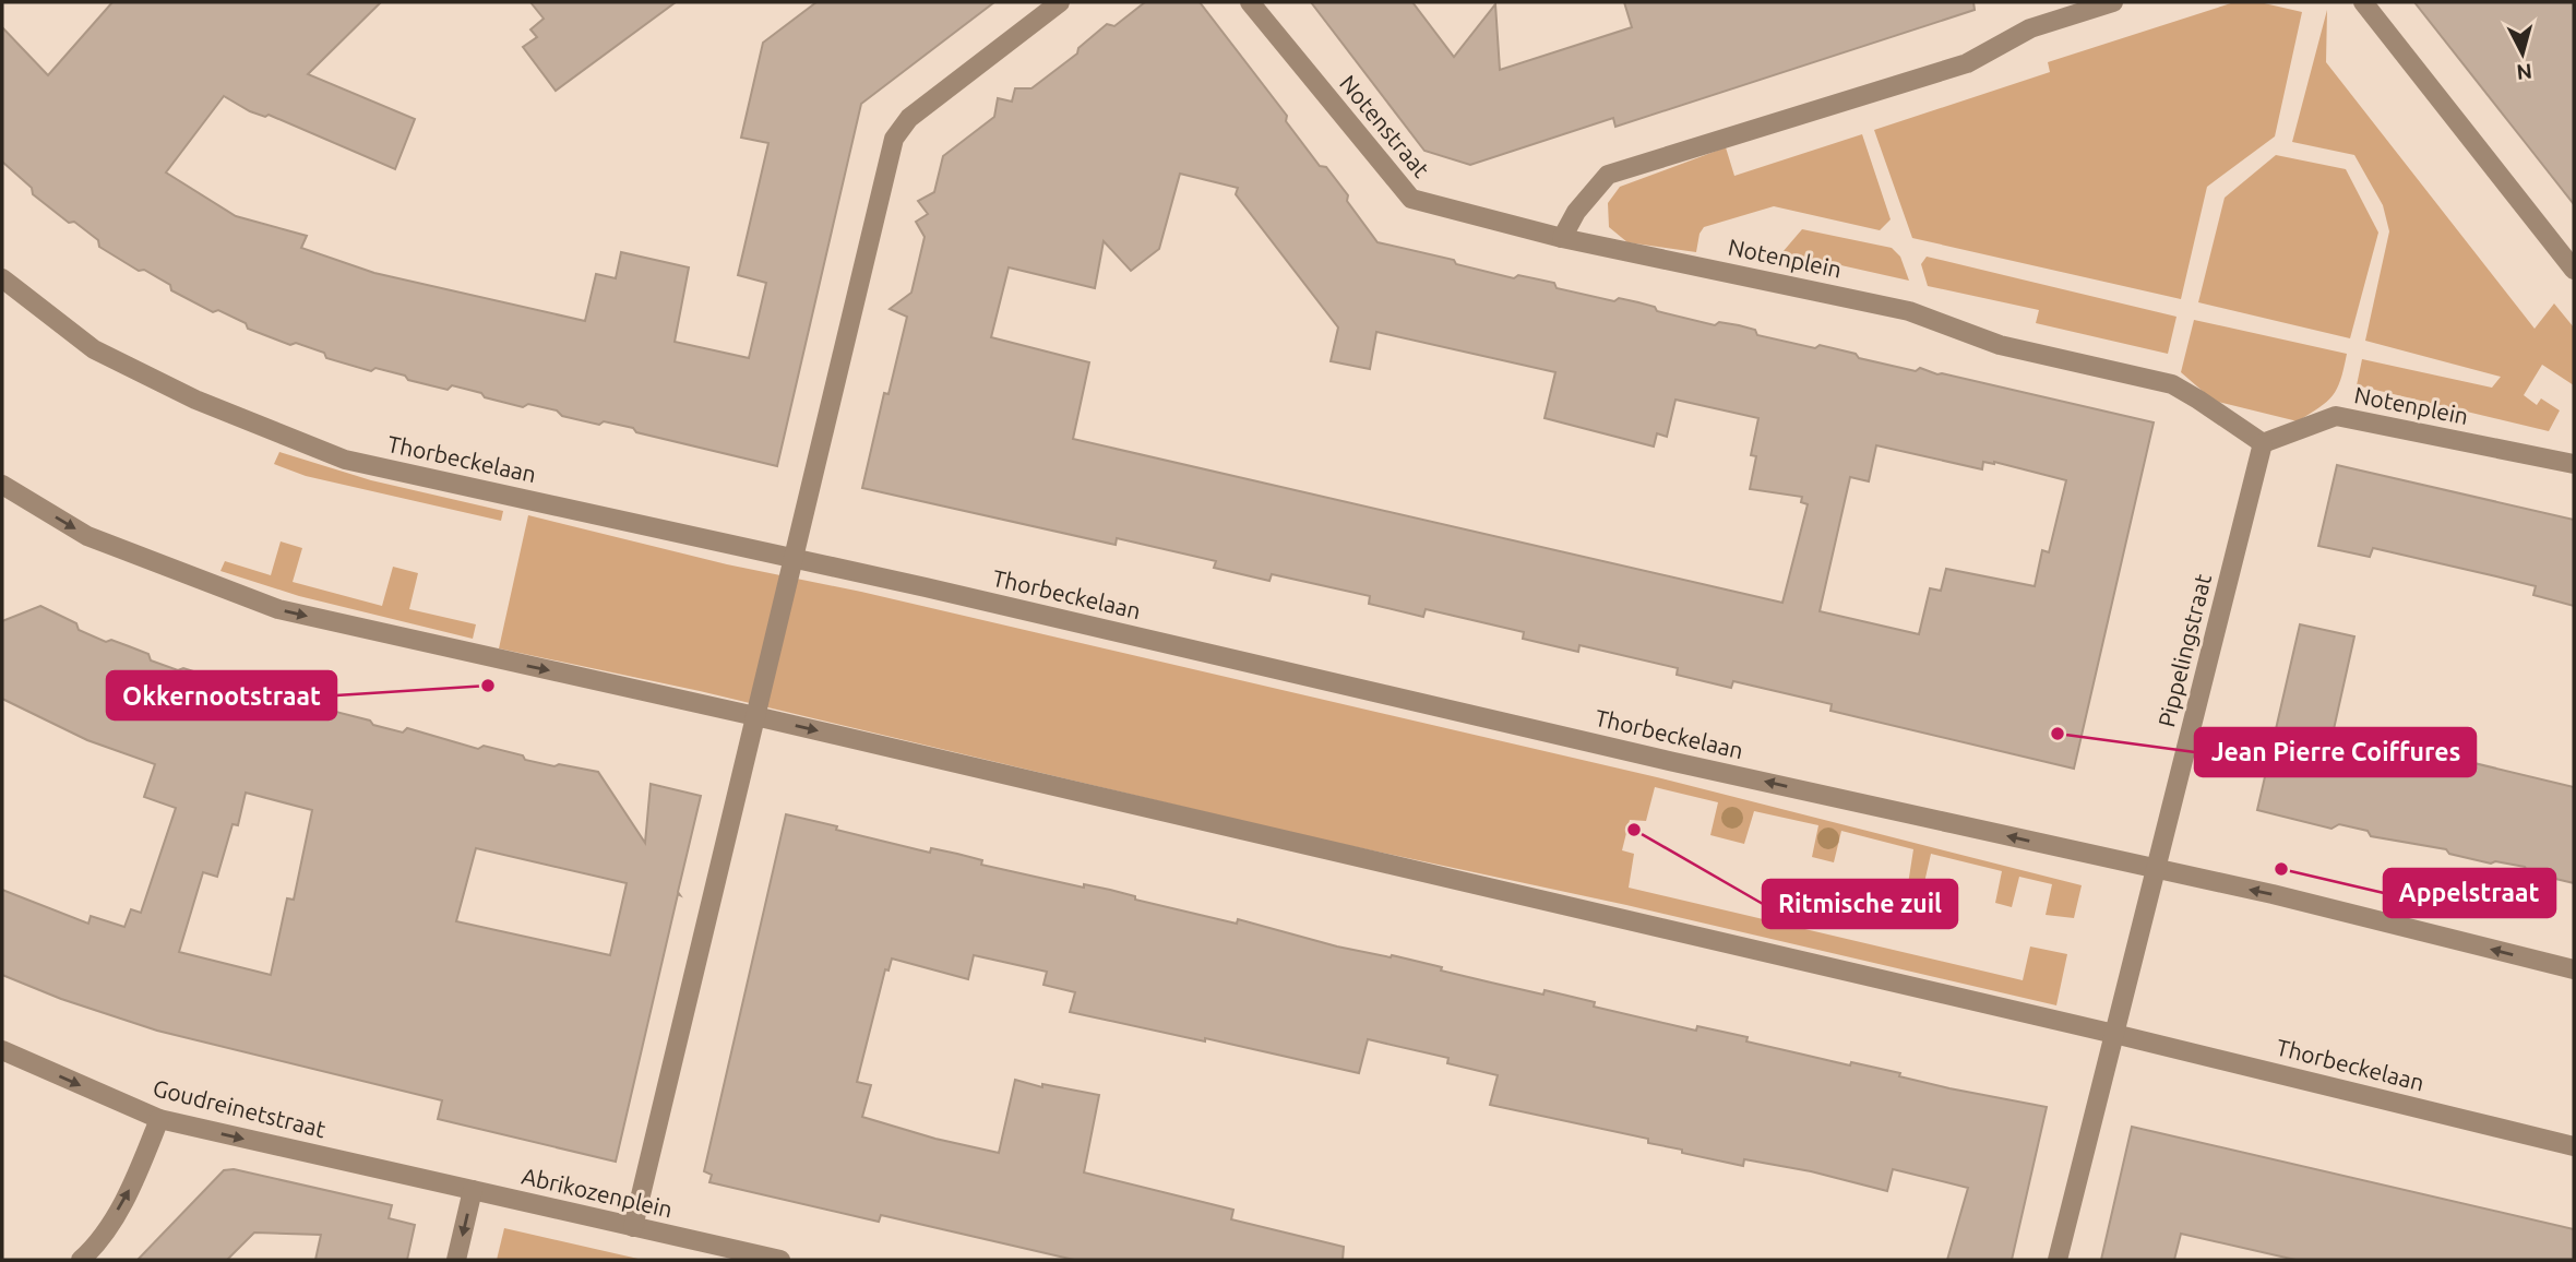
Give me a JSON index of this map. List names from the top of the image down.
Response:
{
  "streets": {
    "street": [
      "Notenstraat",
      "Notenplein",
      "Thorbeckelaan",
      "Pippelingstraat",
      "Goudreinetstraat",
      "Abrikozenplein"
    ]
  },
  "crossings": [
    ["Notenstraat", "Notenplein"],
    ["Notenplein", "Pippelingstraat"],
    ["Thorbeckelaan", "Pippelingstraat"],
    ["Goudreinetstraat", "Abrikozenplein"]
  ],
  "one_way": ["Goudreinetstraat"],
  "places": [
    "Okkernootstraat",
    "Jean Pierre Coiffures",
    "Ritmische zuil",
    "Appelstraat"
  ],
  "north": "bottom"
}
